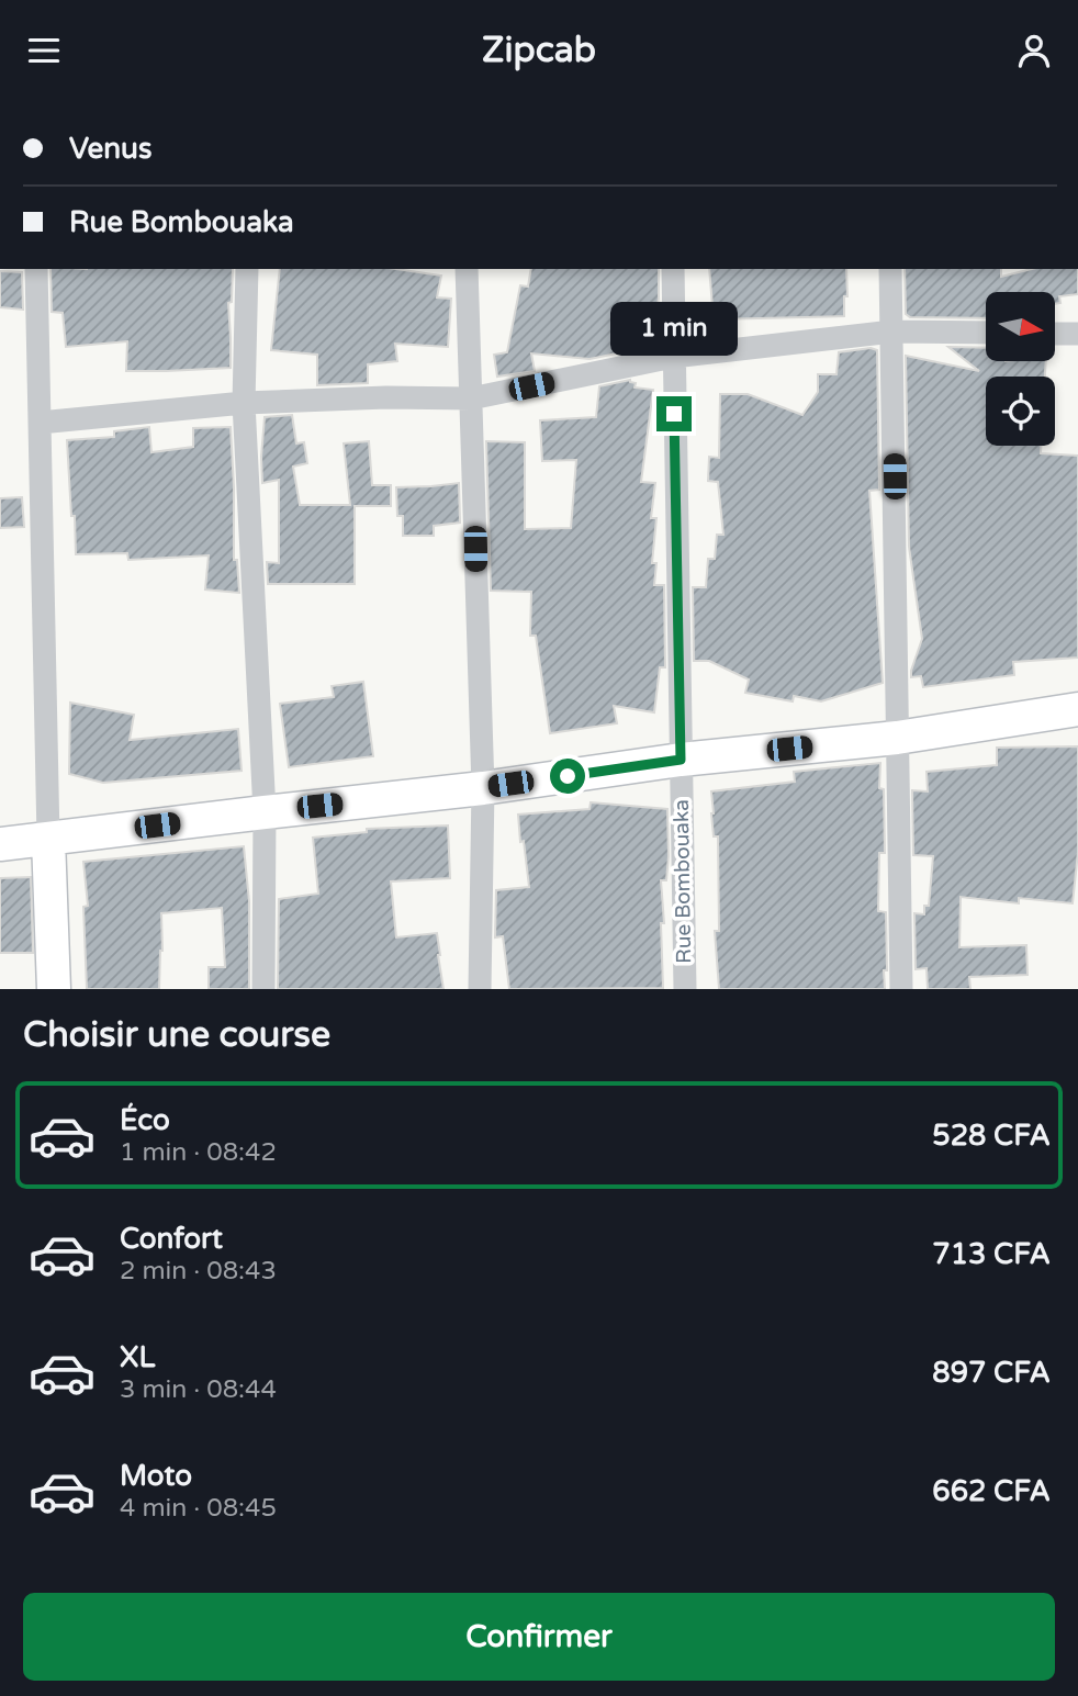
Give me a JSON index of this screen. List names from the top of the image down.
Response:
{
  "streets": {
    "street": ["Rue Bombouaka"]
  },
  "north": "right",
  "page": {
    "header": "Zipcab",
    "banner": ["Venus", "Rue Bombouaka"],
    "bubble": "1 min",
    "heading": "Choisir une course",
    "list": [
      {
        "name": "Éco",
        "note": "1 min · 08:42",
        "value": "528 CFA"
      },
      {
        "name": "Confort",
        "note": "2 min · 08:43",
        "value": "713 CFA"
      },
      {
        "name": "XL",
        "note": "3 min · 08:44",
        "value": "897 CFA"
      },
      {
        "name": "Moto",
        "note": "4 min · 08:45",
        "value": "662 CFA"
      }
    ],
    "buttons": "Confirmer"
  }
}
